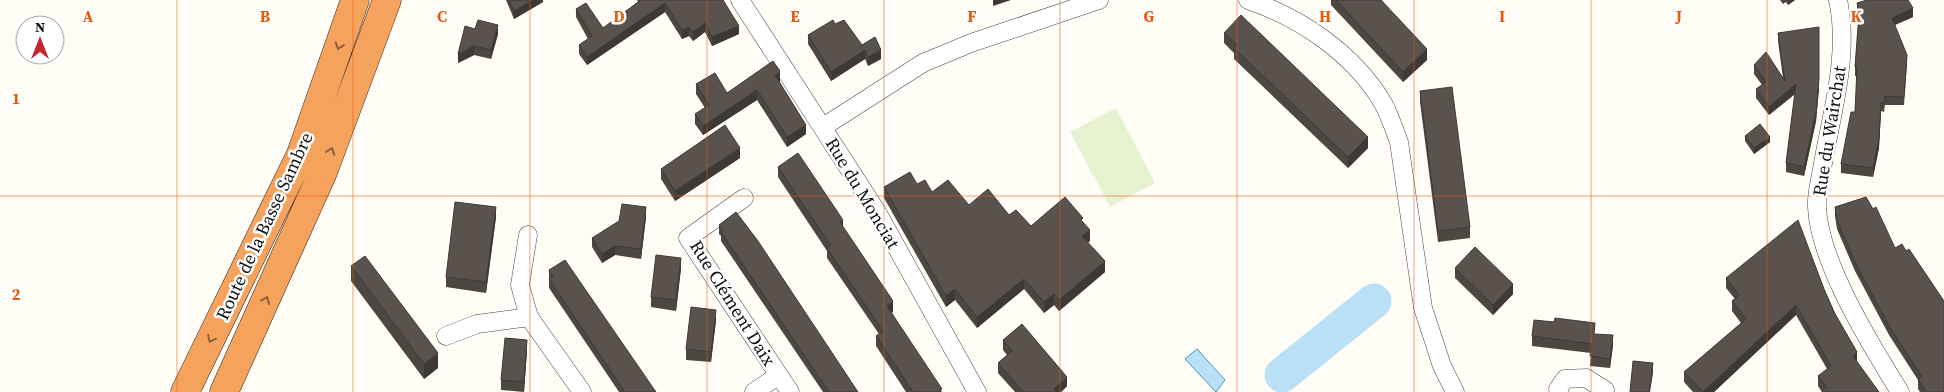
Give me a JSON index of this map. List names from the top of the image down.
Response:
{
  "streets": {
    "highway": ["Route de la Basse Sambre"],
    "street": ["Rue du Wairchat", "Rue du Monciat", "Rue Clément Daix"]
  },
  "north": "top",
  "grid": {
    "columns": [
      "A",
      "B",
      "C",
      "D",
      "E",
      "F",
      "G",
      "H",
      "I",
      "J",
      "K"
    ],
    "rows": ["1", "2"]
  }
}
